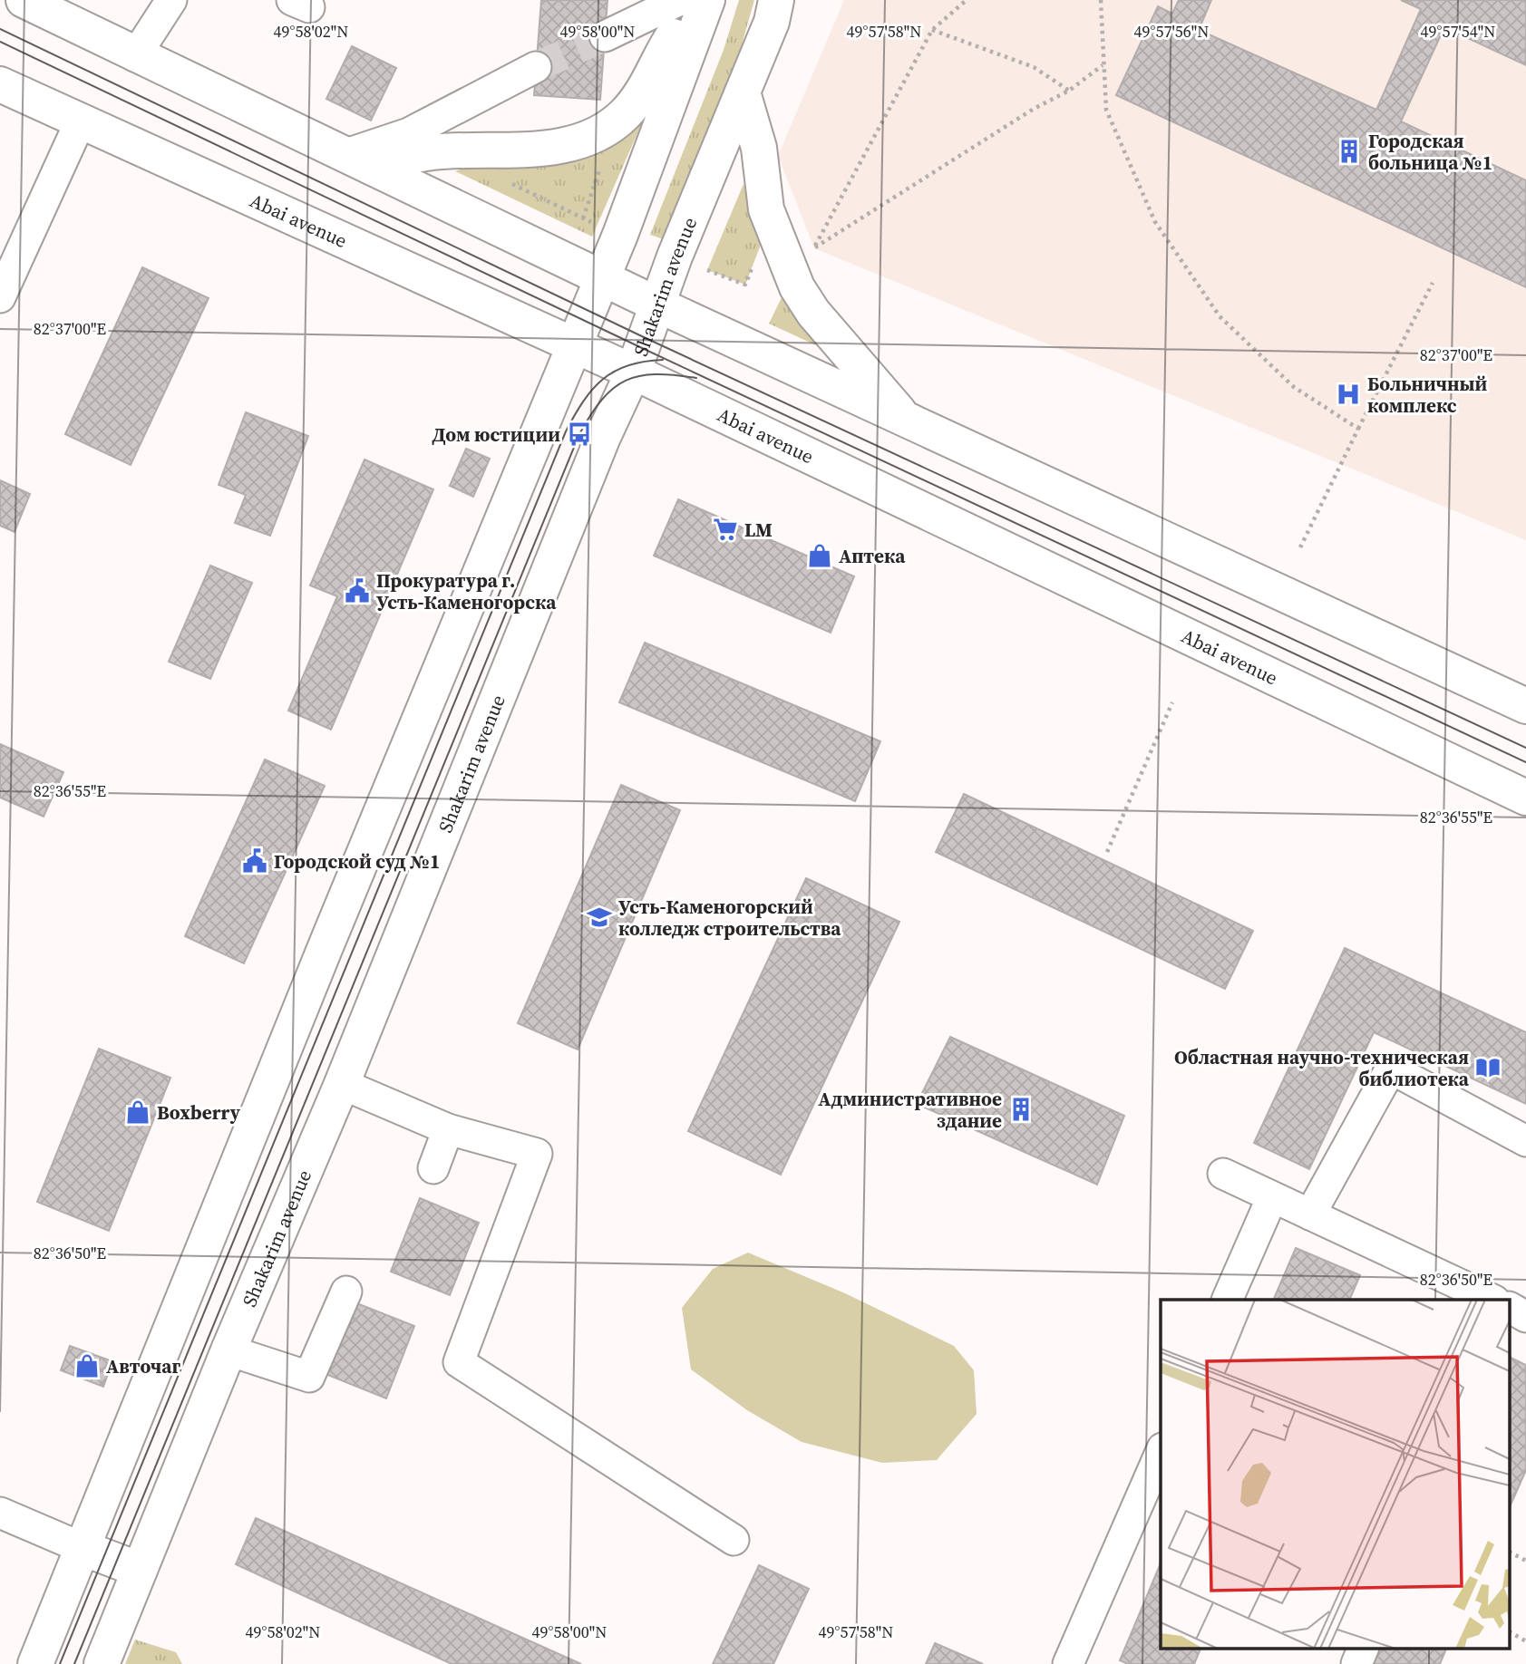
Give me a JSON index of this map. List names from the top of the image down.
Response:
{
  "streets": {
    "main road": ["Abai avenue", "Shakarim avenue"]
  },
  "crossings": [
    ["Abai avenue", "Shakarim avenue"]
  ],
  "places": {
    "building": ["Городская больница №1", "Административное здание"],
    "hospital": ["Больничный комплекс"],
    "bus stop": ["Дом юстиции"],
    "supermarket": ["LM"],
    "shop": ["Аптека", "Boxberry", "Авточаг"],
    "public building": ["Прокуратура г. Усть-Каменогорска", "Городской суд №1"],
    "school or university": ["Усть-Каменогорский колледж строительства"],
    "library": ["Областная научно-техническая библиотека"]
  },
  "coordinates": [
    "49°58'02\"N",
    "49°58'00\"N",
    "49°57'58\"N",
    "49°57'56\"N",
    "49°57'54\"N",
    "82°37'00\"E",
    "82°36'55\"E",
    "82°36'50\"E"
  ]
}
